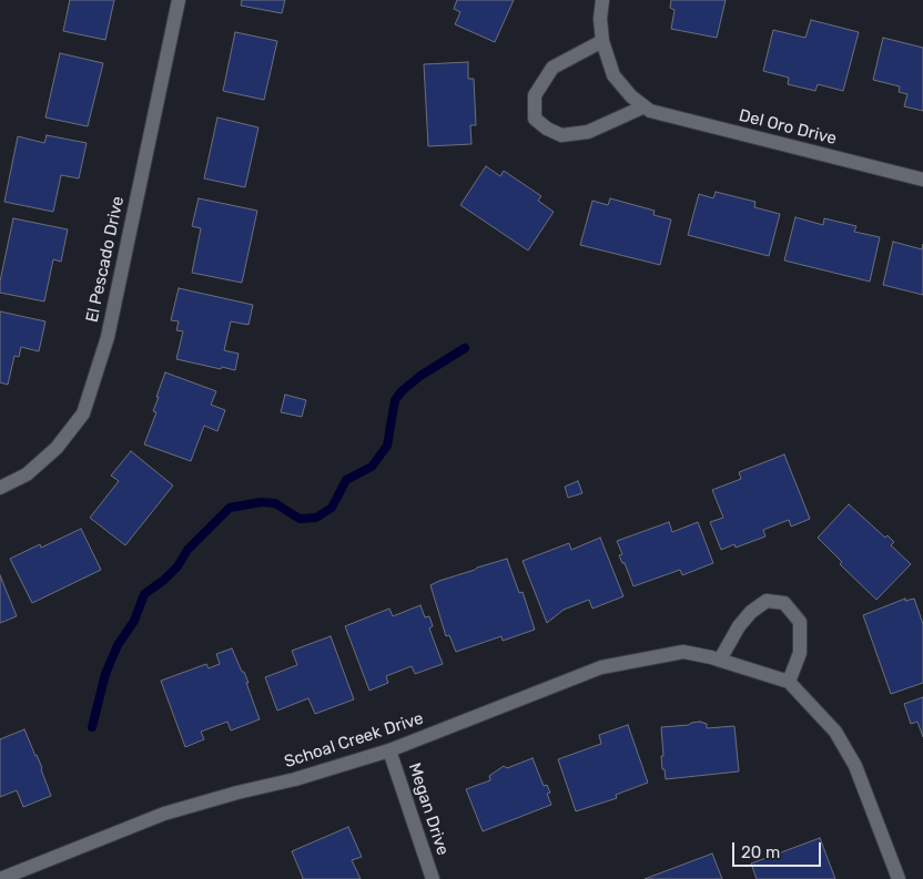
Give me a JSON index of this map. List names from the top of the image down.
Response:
{
  "streets": {
    "street": [
      "Del Oro Drive",
      "El Pescado Drive",
      "Schoal Creek Drive",
      "Megan Drive"
    ]
  },
  "crossings": [
    ["Schoal Creek Drive", "Megan Drive"]
  ],
  "scale_bar": "20 m"
}
